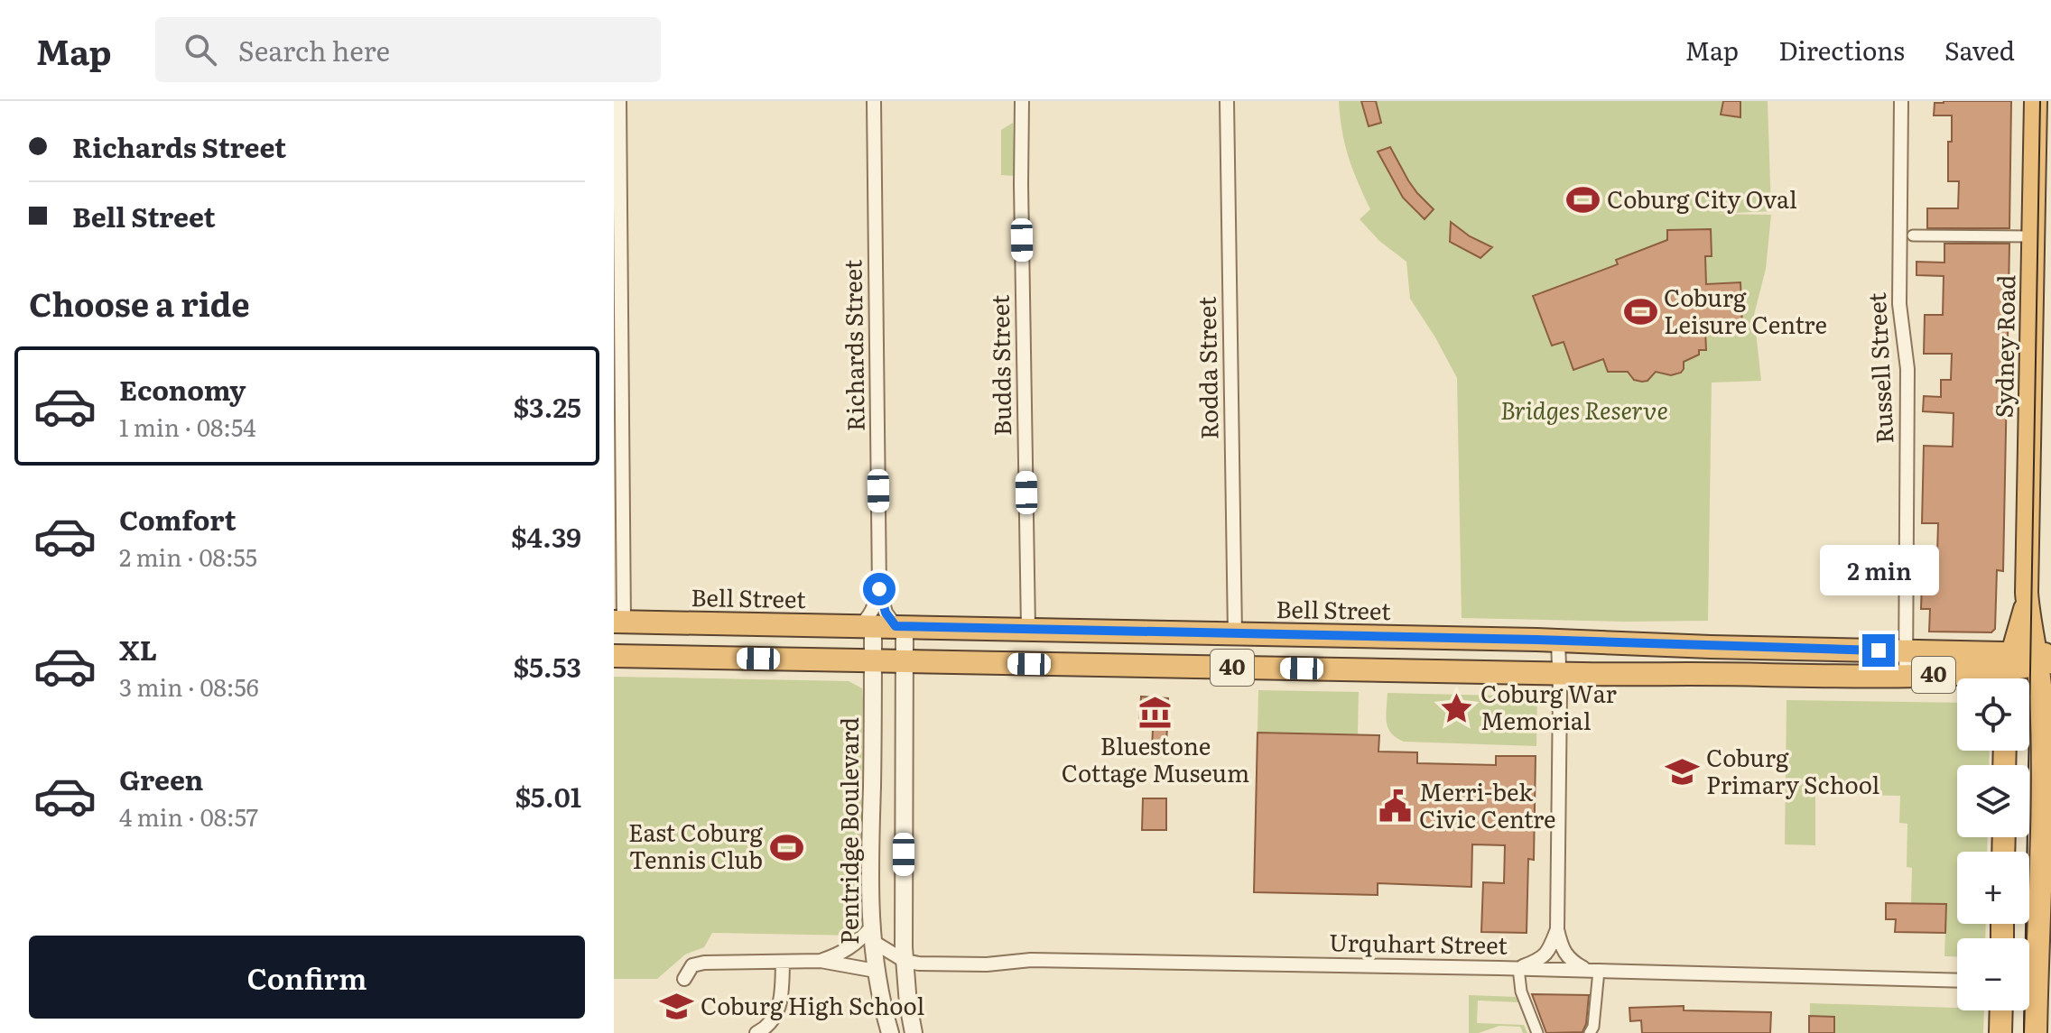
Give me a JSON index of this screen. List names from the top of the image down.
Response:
{
  "streets": {
    "highway": ["Sydney Road", "Bell Street", "40"],
    "street": [
      "Richards Street",
      "Budds Street",
      "Rodda Street",
      "Russell Street",
      "Pentridge Boulevard",
      "Urquhart Street"
    ]
  },
  "crossings": [
    ["Richards Street", "Bell Street"],
    ["Richards Street", "Pentridge Boulevard"],
    ["Sydney Road", "Bell Street"],
    ["Budds Street", "Bell Street"],
    ["Rodda Street", "Bell Street"],
    ["Russell Street", "Bell Street"],
    ["Bell Street", "Pentridge Boulevard"],
    ["Pentridge Boulevard", "Urquhart Street"]
  ],
  "parks": ["Bridges Reserve"],
  "places": {
    "sports": ["Coburg City Oval", "Coburg Leisure Centre", "East Coburg Tennis Club"],
    "place": ["Coburg War Memorial"],
    "museum": ["Bluestone Cottage Museum"],
    "school or university": ["Coburg Primary School", "Coburg High School"],
    "public building": ["Merri-bek Civic Centre"]
  },
  "page": {
    "header": "Map",
    "search": "Search here",
    "nav": ["Map", "Directions", "Saved"],
    "banner": ["Richards Street", "Bell Street"],
    "heading": "Choose a ride",
    "list": [
      {
        "name": "Economy",
        "note": "1 min · 08:54",
        "value": "$3.25"
      },
      {
        "name": "Comfort",
        "note": "2 min · 08:55",
        "value": "$4.39"
      },
      {
        "name": "XL",
        "note": "3 min · 08:56",
        "value": "$5.53"
      },
      {
        "name": "Green",
        "note": "4 min · 08:57",
        "value": "$5.01"
      }
    ],
    "bubble": "2 min",
    "map_buttons": ["+", "−"],
    "buttons": "Confirm"
  }
}
